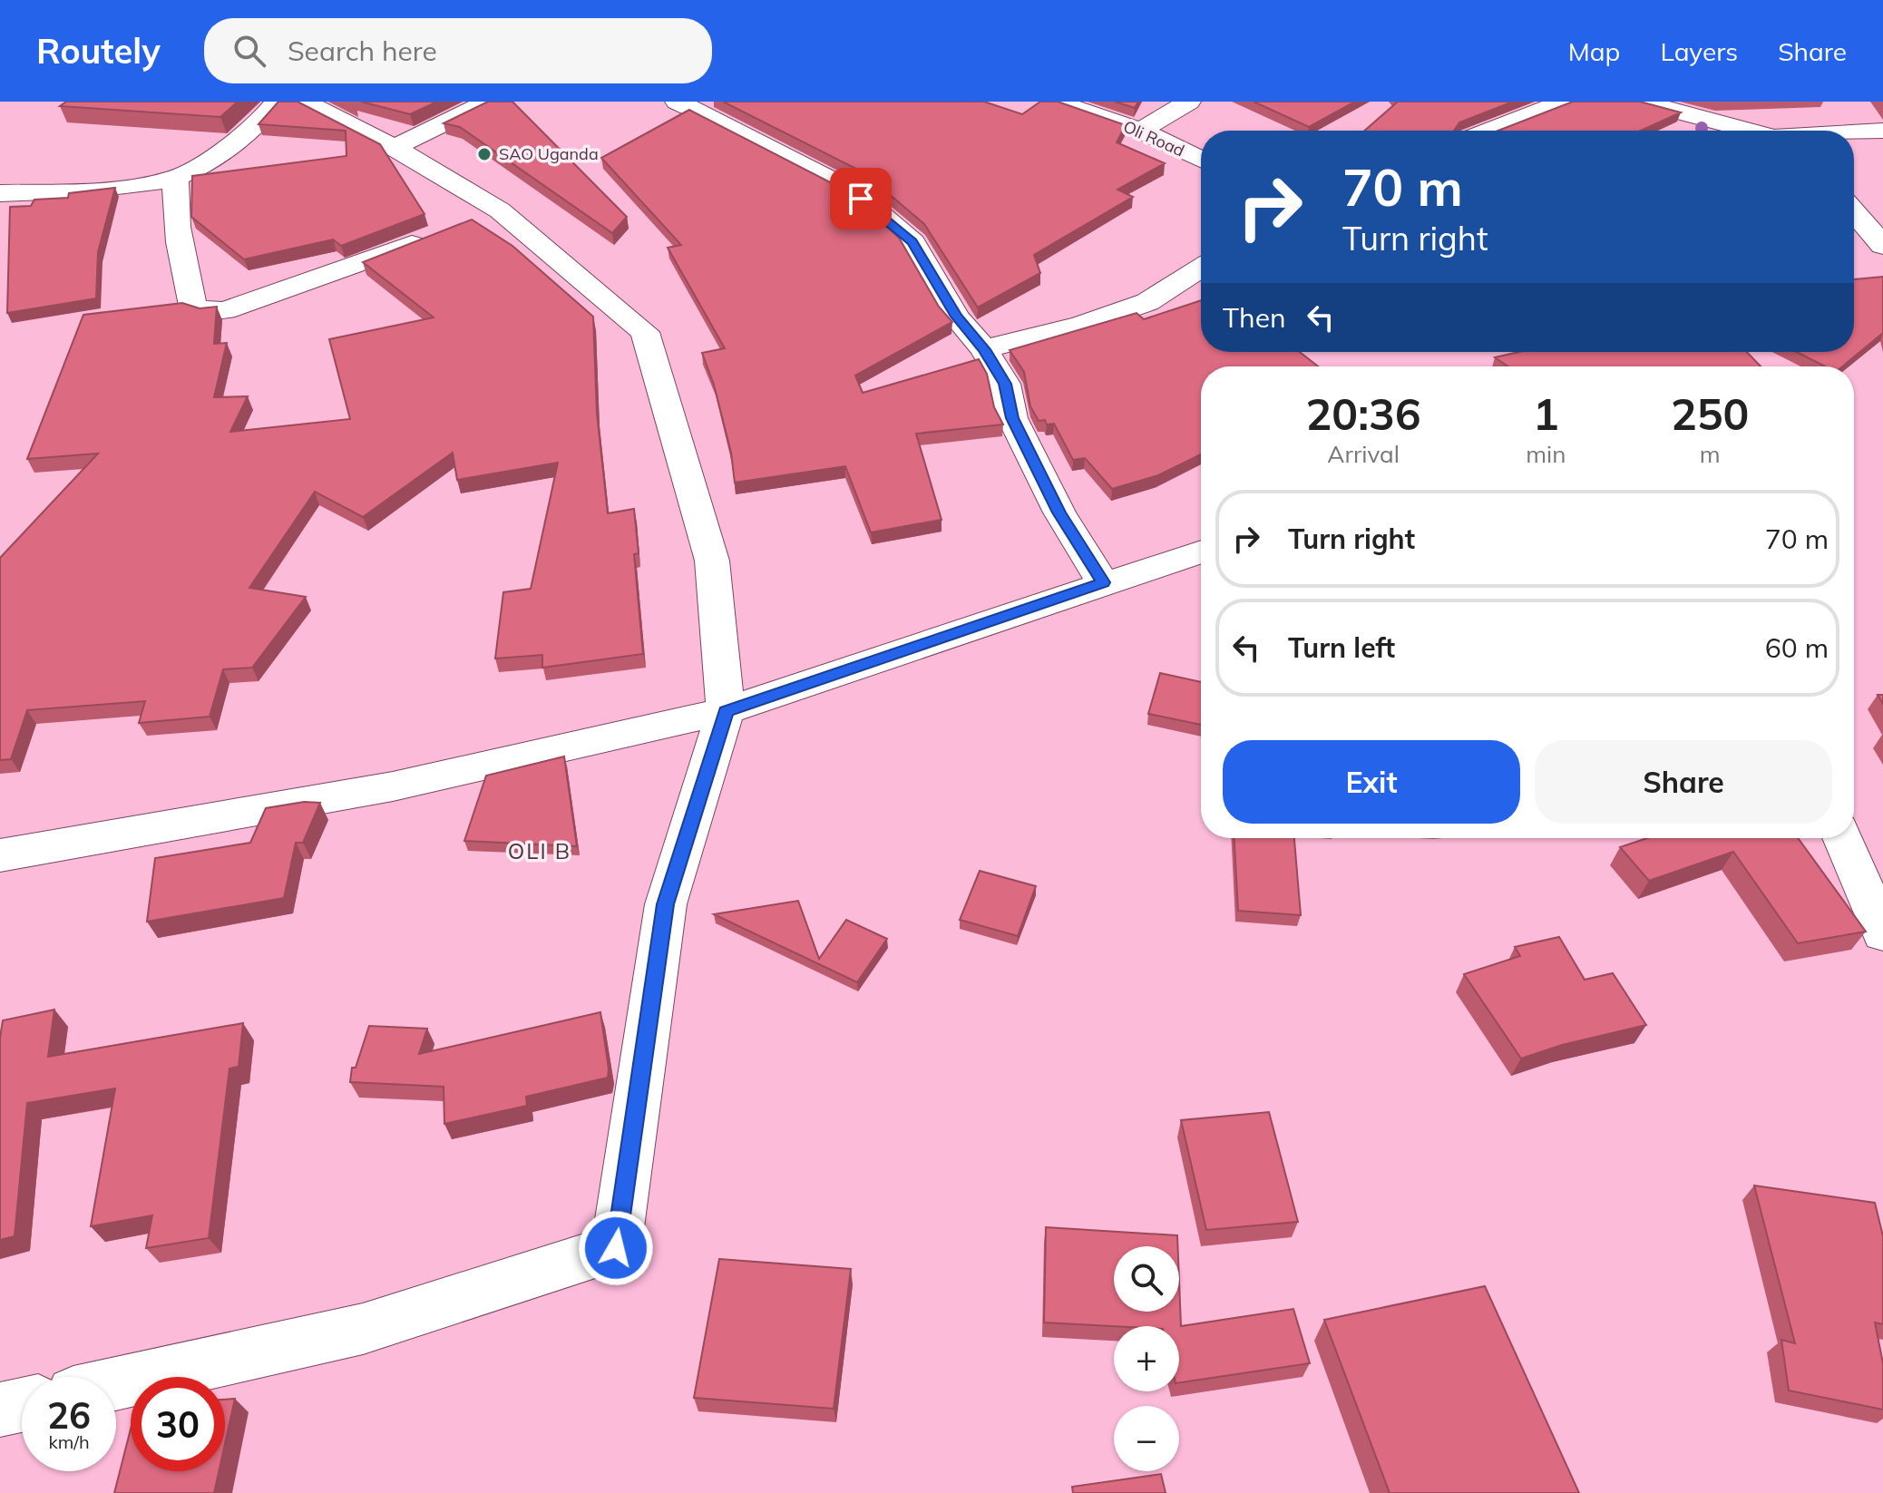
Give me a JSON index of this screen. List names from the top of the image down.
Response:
{
  "streets": {
    "street": ["Oli Road"]
  },
  "districts": ["OLI B"],
  "places": ["SAO Uganda"],
  "page": {
    "header": "Routely",
    "search": "Search here",
    "nav": ["Map", "Layers", "Share"],
    "turn": ["70 m", "Turn right"],
    "then": "Then",
    "eta": [
      "20:36",
      "Arrival",
      "1",
      "min",
      "250",
      "m"
    ],
    "list": [
      {
        "name": "Turn right",
        "value": "70 m"
      },
      {
        "name": "Turn left",
        "value": "60 m"
      }
    ],
    "buttons": ["Exit", "Share"],
    "map_buttons": ["+", "−"],
    "speed": "26 km/h",
    "limit": "30"
  }
}
